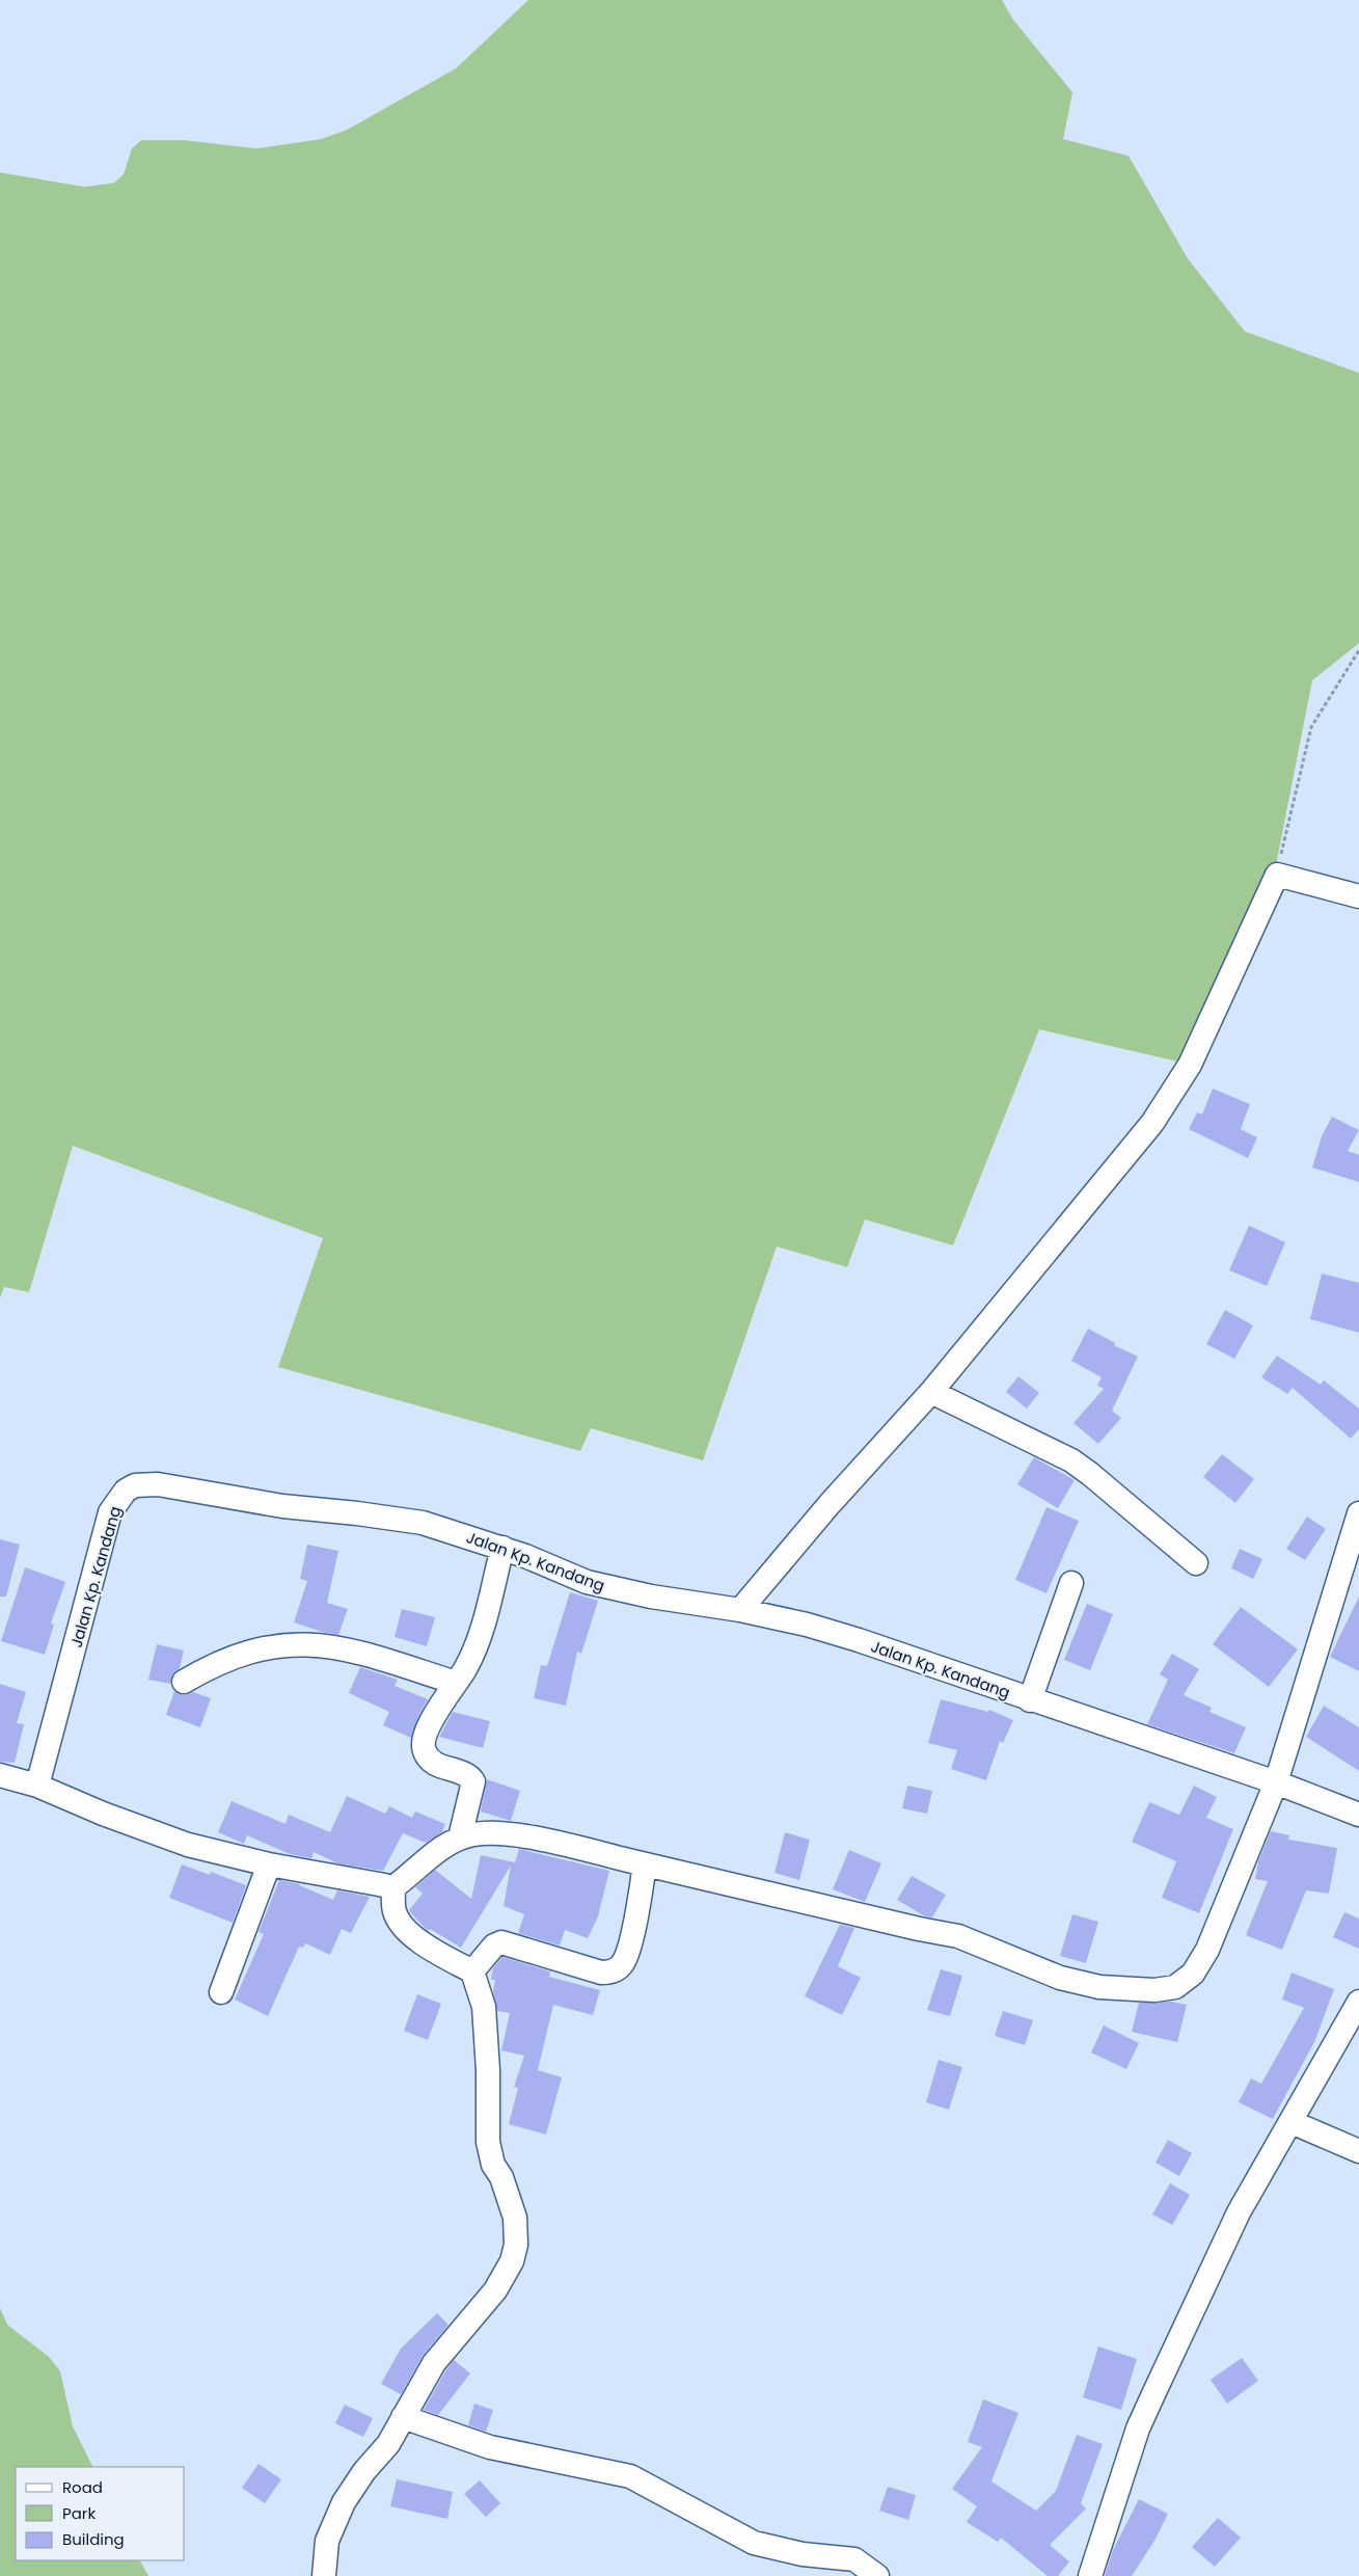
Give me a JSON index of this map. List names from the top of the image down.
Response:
{
  "streets": {
    "street": ["Jalan Kp. Kandang"]
  },
  "legend": ["Road", "Park", "Building"]
}
